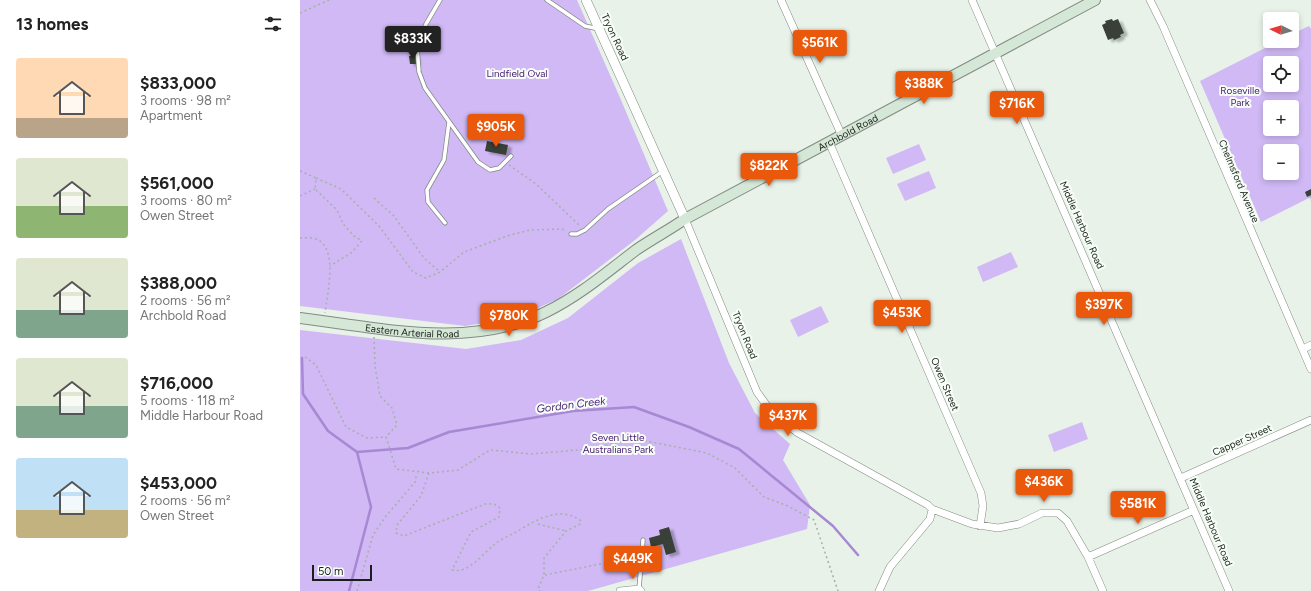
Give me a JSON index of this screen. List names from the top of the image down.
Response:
{
  "streets": {
    "main road": ["Archbold Road", "Eastern Arterial Road"],
    "street": [
      "Tryon Road",
      "Chelmsford Avenue",
      "Middle Harbour Road",
      "Owen Street",
      "Capper Street"
    ]
  },
  "crossings": [
    ["Tryon Road", "Archbold Road"],
    ["Tryon Road", "Eastern Arterial Road"],
    ["Tryon Road", "Owen Street"],
    ["Archbold Road", "Middle Harbour Road"],
    ["Archbold Road", "Eastern Arterial Road"],
    ["Archbold Road", "Owen Street"],
    ["Middle Harbour Road", "Capper Street"]
  ],
  "water": ["Gordon Creek"],
  "parks": ["Lindfield Oval", "Roseville Park", "Seven Little Australians Park"],
  "scale_bar": "50 m",
  "north": "left",
  "page": {
    "heading": "13 homes",
    "map_buttons": ["+", "−"],
    "price": [
      "$833K",
      "$561K",
      "$388K",
      "$716K",
      "$905K",
      "$822K",
      "$397K",
      "$453K",
      "$780K",
      "$437K",
      "$436K",
      "$581K",
      "$449K"
    ],
    "list": [
      {
        "name": "$833,000",
        "note": "3 rooms · 98 m² · Apartment"
      },
      {
        "name": "$561,000",
        "note": "3 rooms · 80 m² · Owen Street"
      },
      {
        "name": "$388,000",
        "note": "2 rooms · 56 m² · Archbold Road"
      },
      {
        "name": "$716,000",
        "note": "5 rooms · 118 m² · Middle Harbour Road"
      },
      {
        "name": "$453,000",
        "note": "2 rooms · 56 m² · Owen Street"
      }
    ],
    "scale": "50 m"
  }
}
